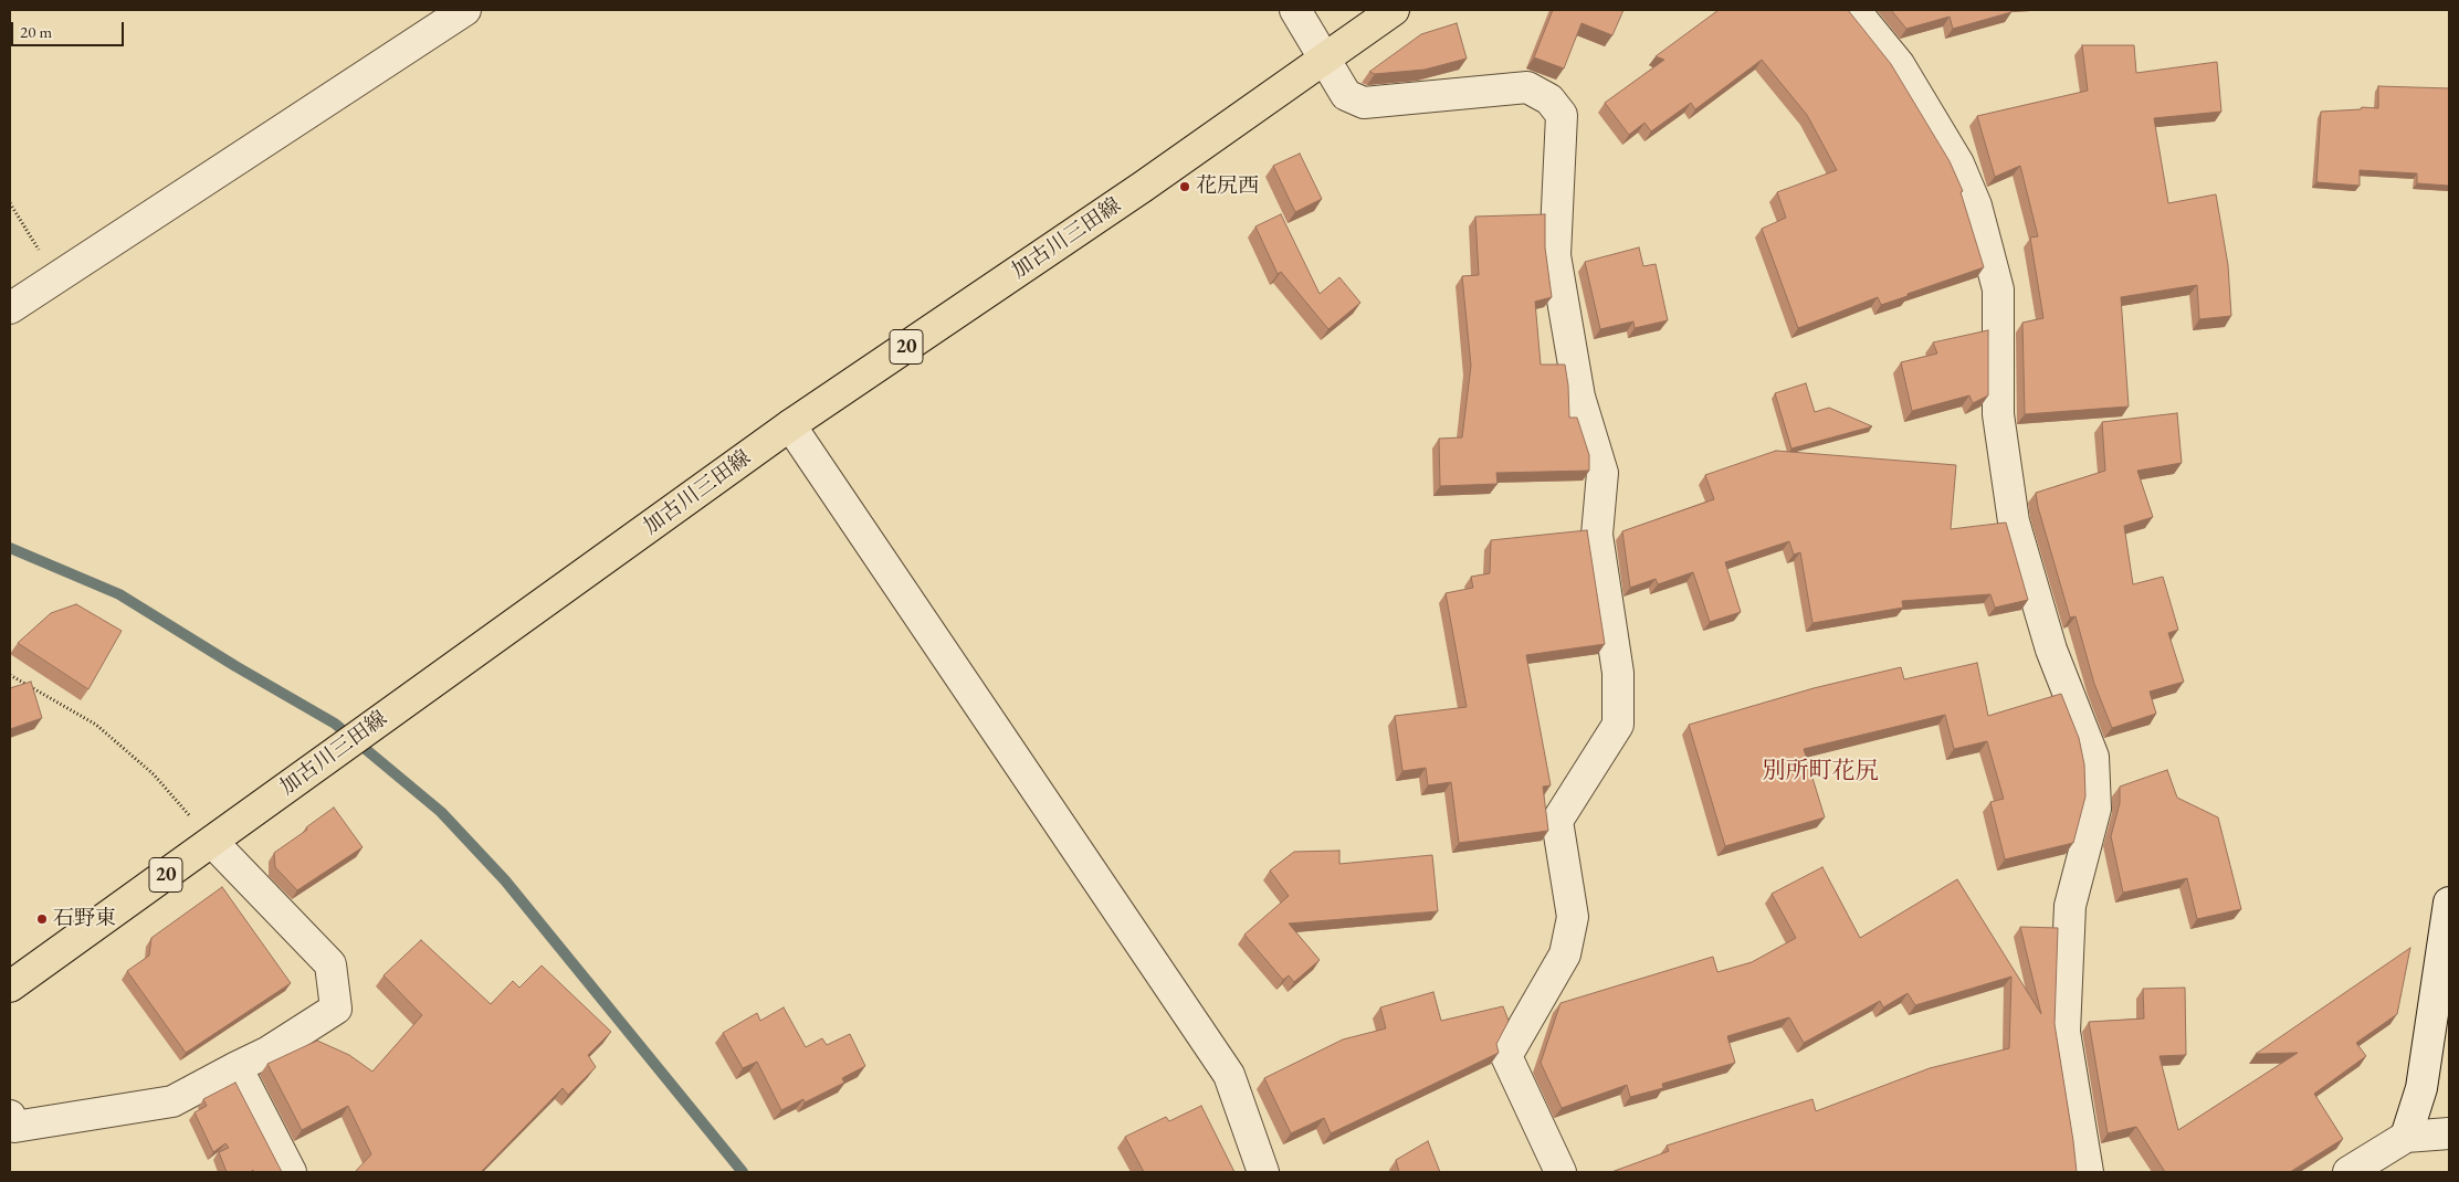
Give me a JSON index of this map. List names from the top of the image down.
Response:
{
  "streets": {
    "main road": ["加古川三田線", "20"]
  },
  "districts": ["別所町花尻"],
  "places": ["花尻西", "石野東"],
  "scale_bar": "20 m"
}
